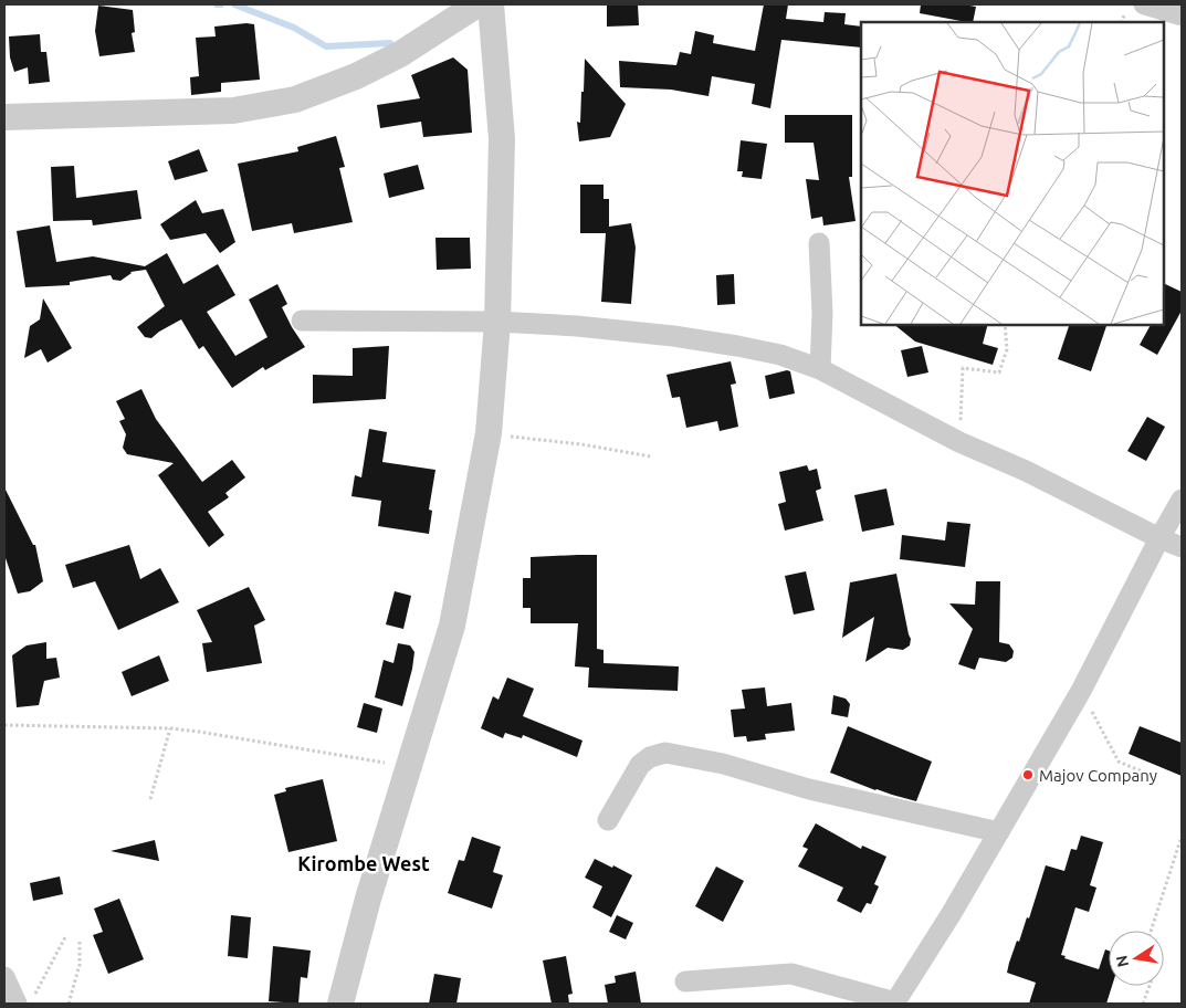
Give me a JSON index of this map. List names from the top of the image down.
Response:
{
  "districts": ["Kirombe West"],
  "places": ["Majov Company"],
  "north": "left"
}
